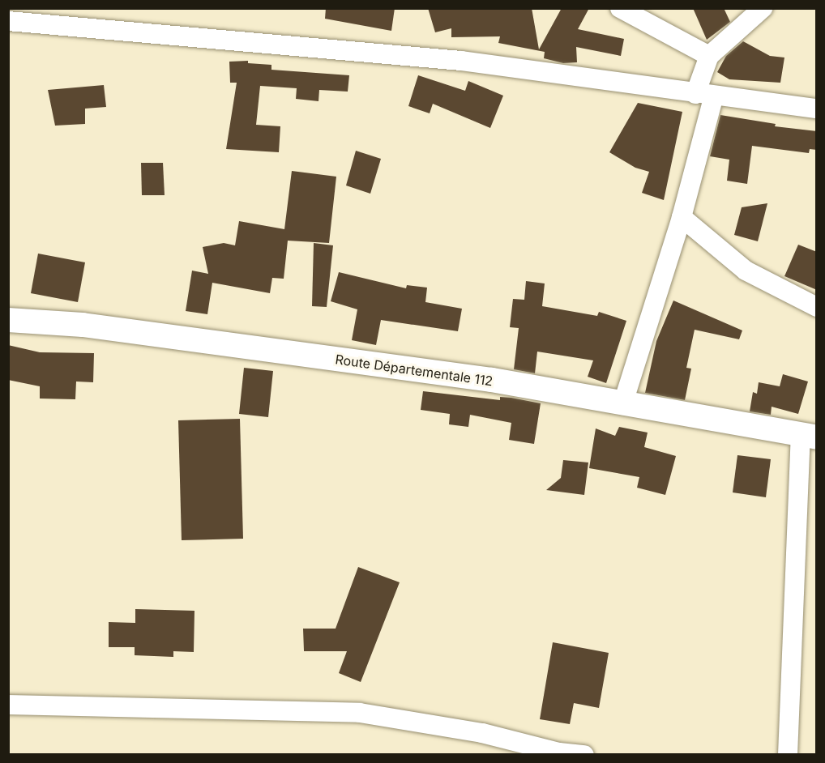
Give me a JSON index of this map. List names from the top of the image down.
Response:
{
  "streets": {
    "street": ["Route Départementale 112"]
  }
}
